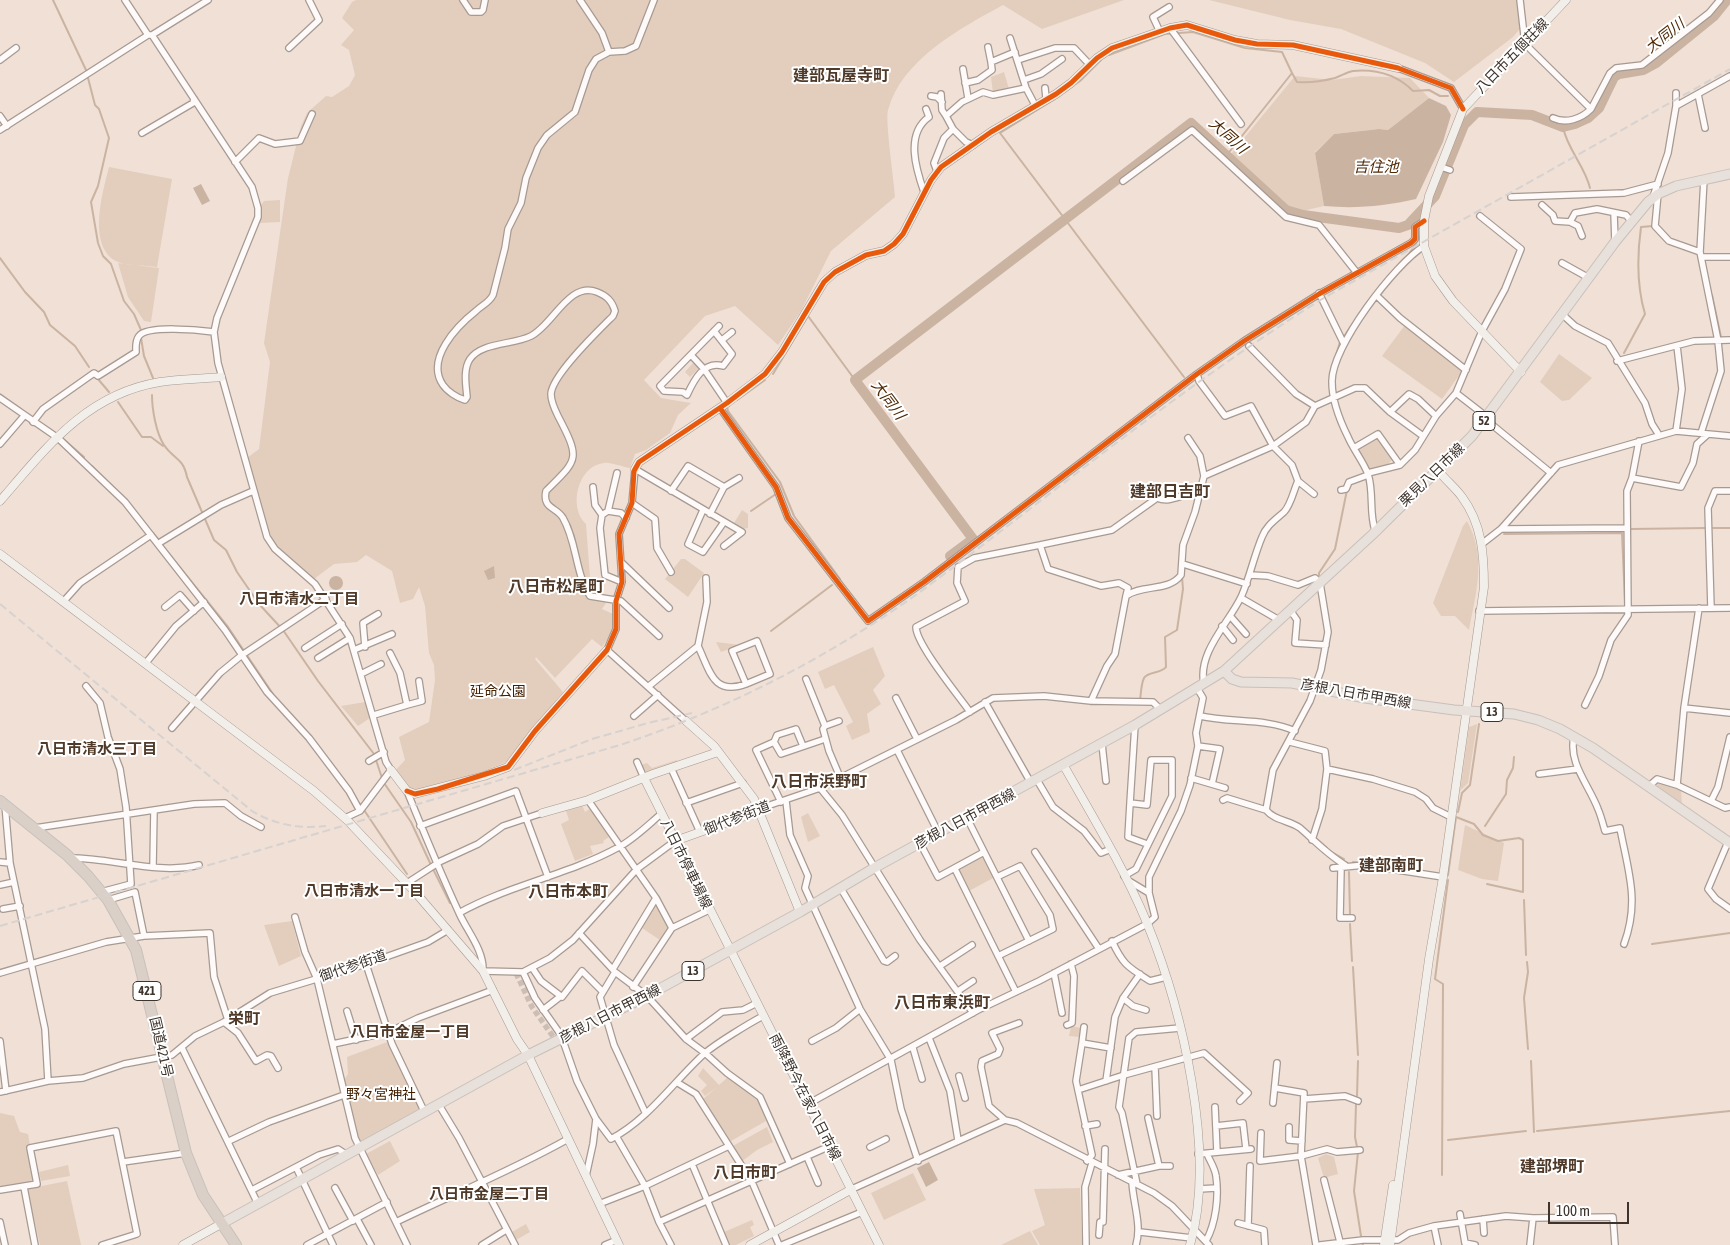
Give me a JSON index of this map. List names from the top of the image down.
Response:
{
  "streets": {
    "highway": ["421", "国道421号"],
    "main road": [
      "52",
      "栗見八日市線",
      "彦根八日市甲西線",
      "13"
    ],
    "street": [
      "八日市五個荘線",
      "御代参街道",
      "八日市停車場線",
      "雨降野今在家八日市線"
    ]
  },
  "crossings": [
    ["八日市五個荘線", "栗見八日市線"],
    ["栗見八日市線", "彦根八日市甲西線"],
    ["彦根八日市甲西線", "御代参街道"],
    ["彦根八日市甲西線", "八日市停車場線"],
    ["彦根八日市甲西線", "国道421号"],
    ["彦根八日市甲西線", "雨降野今在家八日市線"],
    ["御代参街道", "八日市停車場線"],
    ["御代参街道", "国道421号"],
    ["八日市停車場線", "雨降野今在家八日市線"]
  ],
  "districts": [
    "建部瓦屋寺町",
    "建部日吉町",
    "八日市松尾町",
    "八日市清水二丁目",
    "八日市清水三丁目",
    "八日市浜野町",
    "建部南町",
    "八日市清水一丁目",
    "八日市本町",
    "八日市東浜町",
    "栄町",
    "八日市金屋一丁目",
    "建部堺町",
    "八日市町",
    "八日市金屋二丁目"
  ],
  "water": ["大同川", "吉住池"],
  "parks": ["延命公園", "野々宮神社"],
  "scale_bar": "100 m"
}
